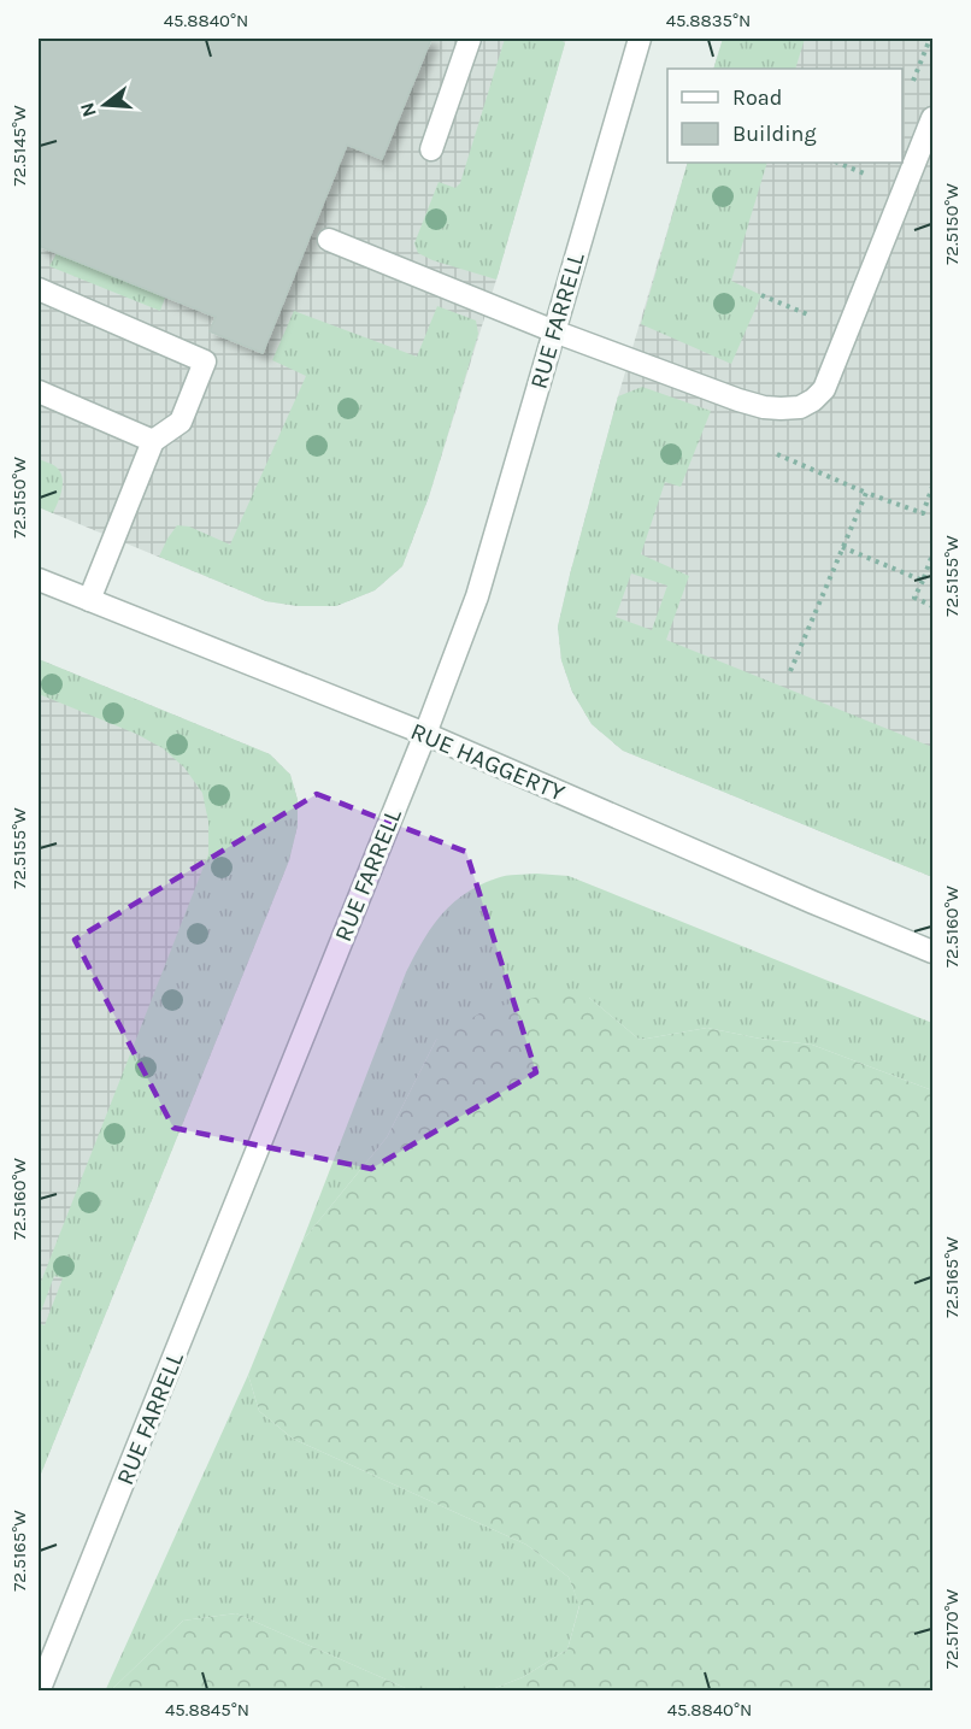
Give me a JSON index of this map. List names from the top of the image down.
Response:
{
  "streets": {
    "street": ["RUE FARRELL", "RUE HAGGERTY"]
  },
  "crossings": [
    ["RUE FARRELL", "RUE HAGGERTY"]
  ],
  "legend": ["Road", "Building"],
  "north": "left",
  "coordinates": [
    "45.8840°N",
    "45.8835°N",
    "72.5145°W",
    "72.5150°W",
    "72.5155°W",
    "72.5160°W",
    "72.5165°W",
    "72.5170°W",
    "45.8845°N"
  ]
}
